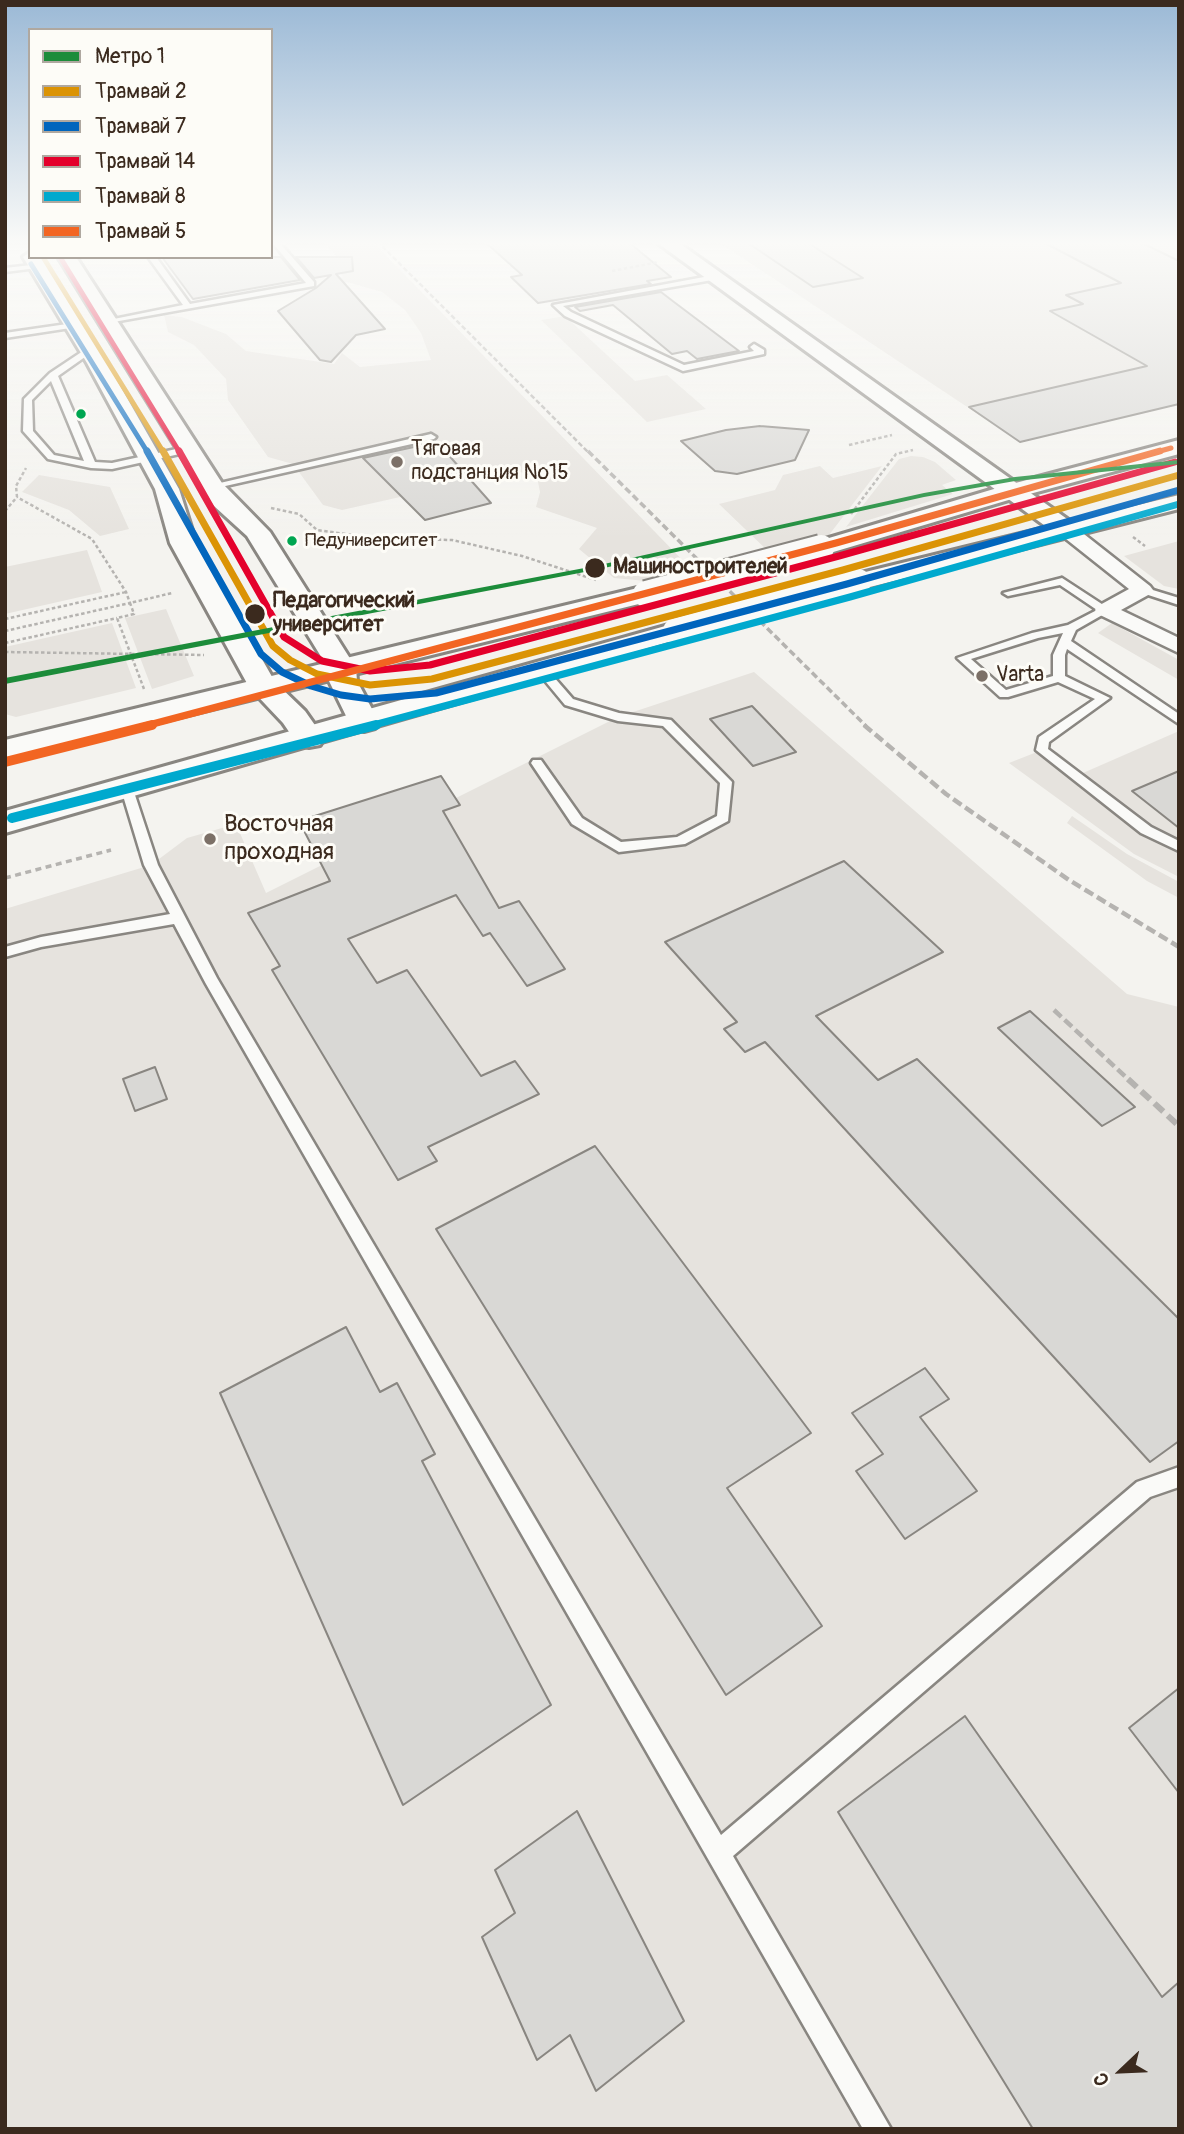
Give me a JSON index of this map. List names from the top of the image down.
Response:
{
  "places": [
    "Тяговая подстанция №15",
    "Педуниверситет",
    "Машиностроителей",
    "Педагогический университет",
    "Varta",
    "Восточная проходная"
  ],
  "lines": [
    "tram line 2",
    "tram line 7",
    "tram line 14",
    "tram line 5",
    "metro line 1",
    "tram line 8"
  ],
  "legend": [
    "Метро 1",
    "Трамвай 2",
    "Трамвай 7",
    "Трамвай 14",
    "Трамвай 8",
    "Трамвай 5"
  ],
  "north": "bottom left"
}
